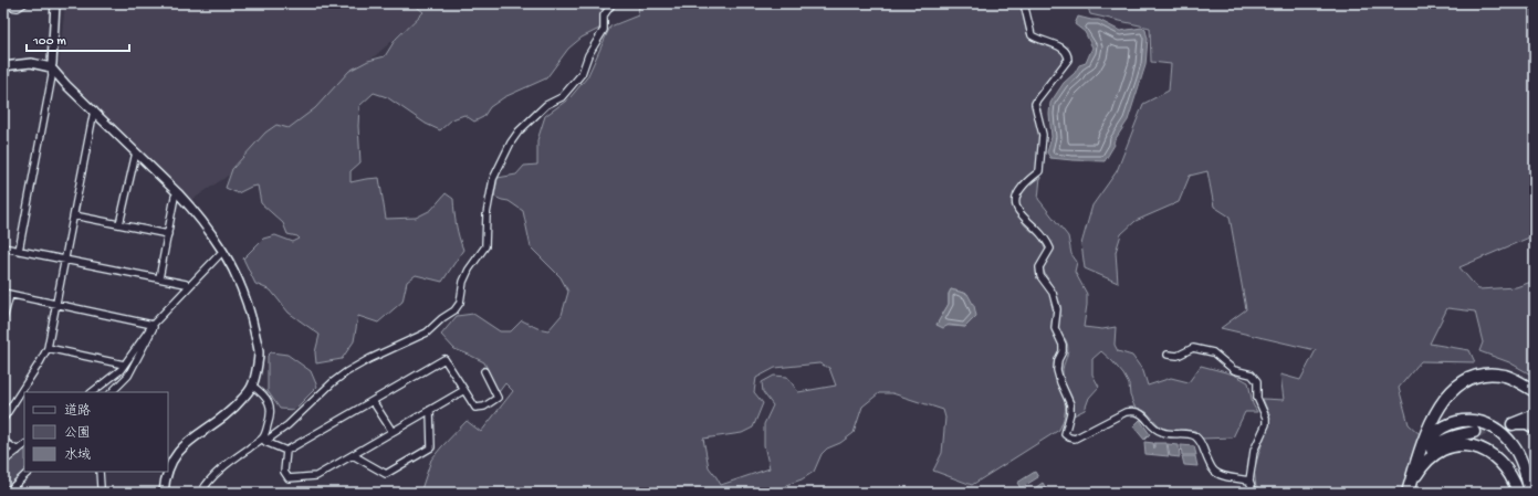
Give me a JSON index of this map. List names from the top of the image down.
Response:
{
  "legend": ["道路", "公園", "水域"],
  "scale_bar": "100 m"
}
